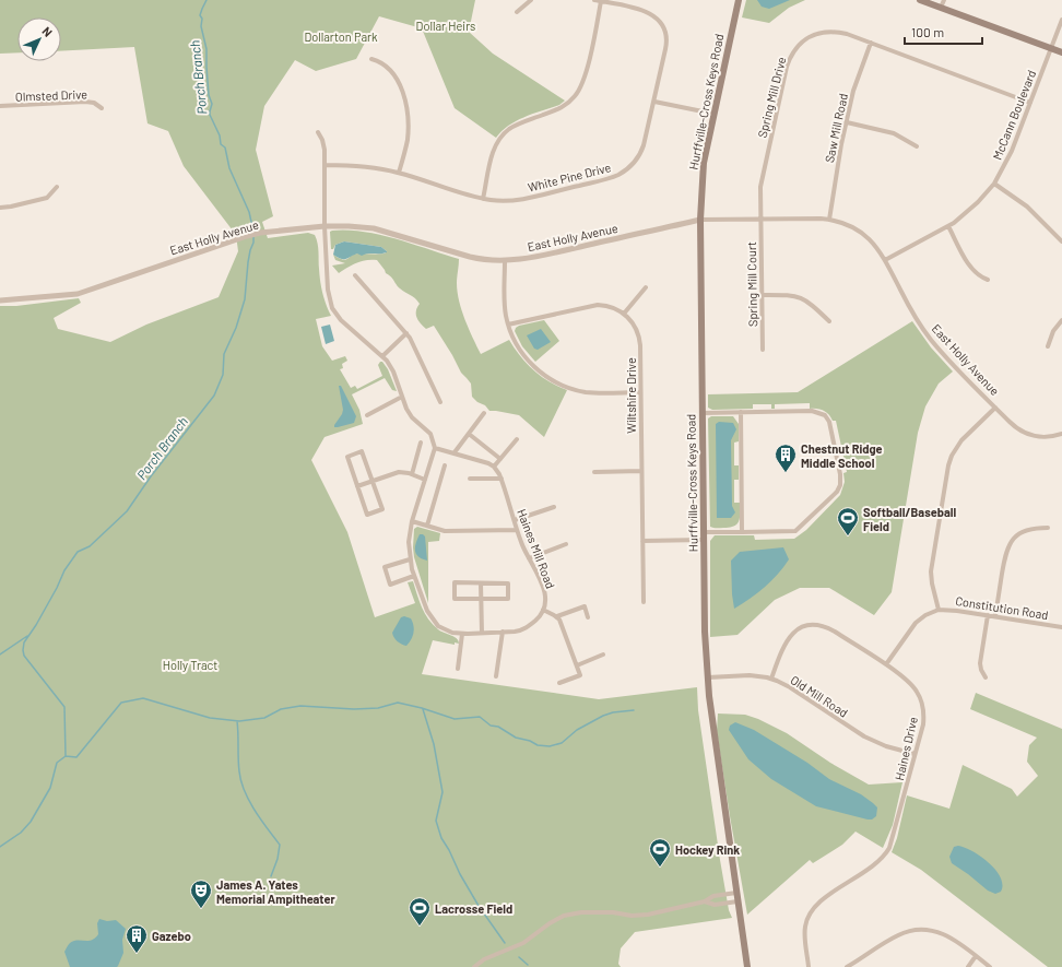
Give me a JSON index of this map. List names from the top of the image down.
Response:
{
  "streets": {
    "main road": ["Hurffville-Cross Keys Road"],
    "street": [
      "Olmsted Drive",
      "Spring Mill Drive",
      "McCann Boulevard",
      "Saw Mill Road",
      "White Pine Drive",
      "East Holly Avenue",
      "Spring Mill Court",
      "Wiltshire Drive",
      "Haines Mill Road",
      "Constitution Road",
      "Old Mill Road",
      "Haines Drive"
    ]
  },
  "crossings": [
    ["Spring Mill Drive", "McCann Boulevard"],
    ["Spring Mill Drive", "Saw Mill Road"],
    ["Spring Mill Drive", "East Holly Avenue"],
    ["Spring Mill Drive", "Spring Mill Court"],
    ["Hurffville-Cross Keys Road", "East Holly Avenue"],
    ["Hurffville-Cross Keys Road", "Old Mill Road"],
    ["McCann Boulevard", "East Holly Avenue"],
    ["Saw Mill Road", "East Holly Avenue"],
    ["East Holly Avenue", "Spring Mill Court"],
    ["Constitution Road", "Haines Drive"],
    ["Old Mill Road", "Haines Drive"]
  ],
  "water": ["Porch Branch"],
  "parks": ["Dollar Heirs", "Dollarton Park", "Holly Tract"],
  "places": {
    "building": ["Chestnut Ridge Middle School", "Gazebo"],
    "sports": ["Softball/Baseball Field", "Hockey Rink", "Lacrosse Field"],
    "theatre": ["James A. Yates Memorial Ampitheater"]
  },
  "scale_bar": "100 m",
  "north": "top right"
}
